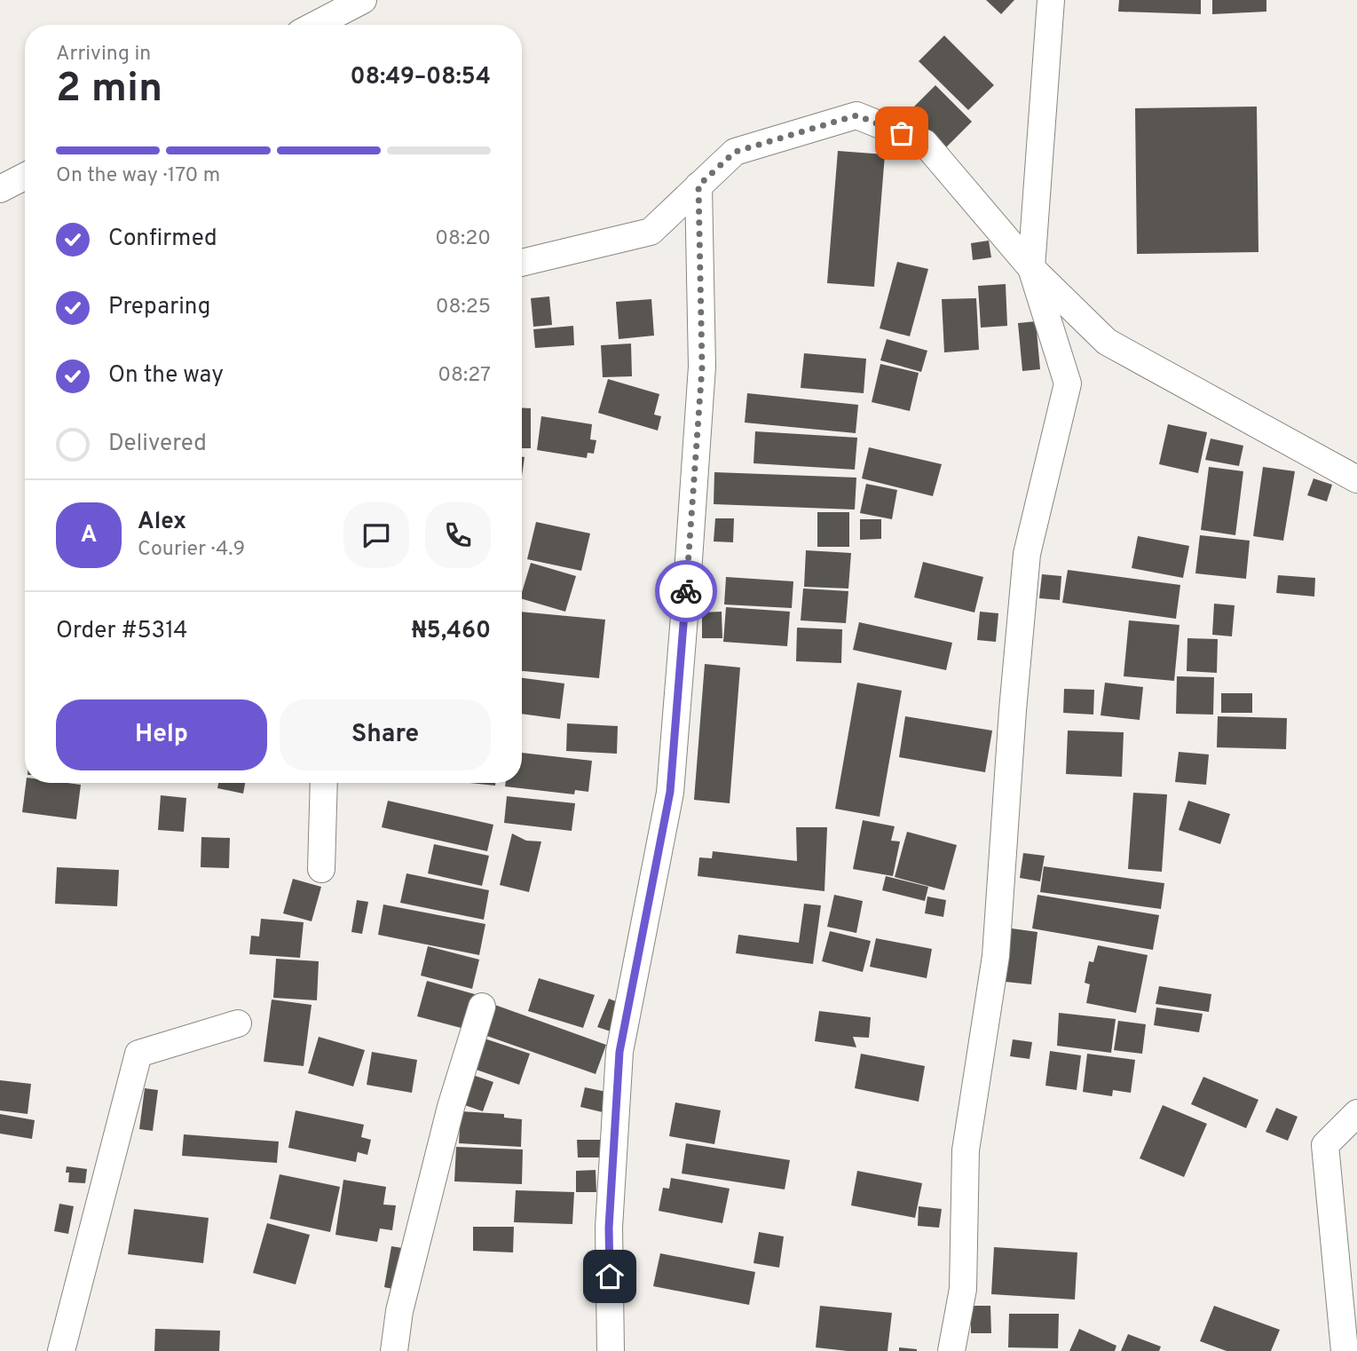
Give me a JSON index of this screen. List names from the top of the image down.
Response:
{
  "page": {
    "heading": ["2 min", "Arriving in", "08:49–08:54"],
    "panel": [
      "Alex",
      "Courier · 4.9",
      "Order #5314",
      "₦5,460"
    ],
    "bar": "On the way · 170 m",
    "list": [
      ["Confirmed", "08:20"],
      ["Preparing", "08:25"],
      ["On the way", "08:27"],
      "Delivered"
    ],
    "round": "A",
    "buttons": ["Help", "Share"]
  }
}
